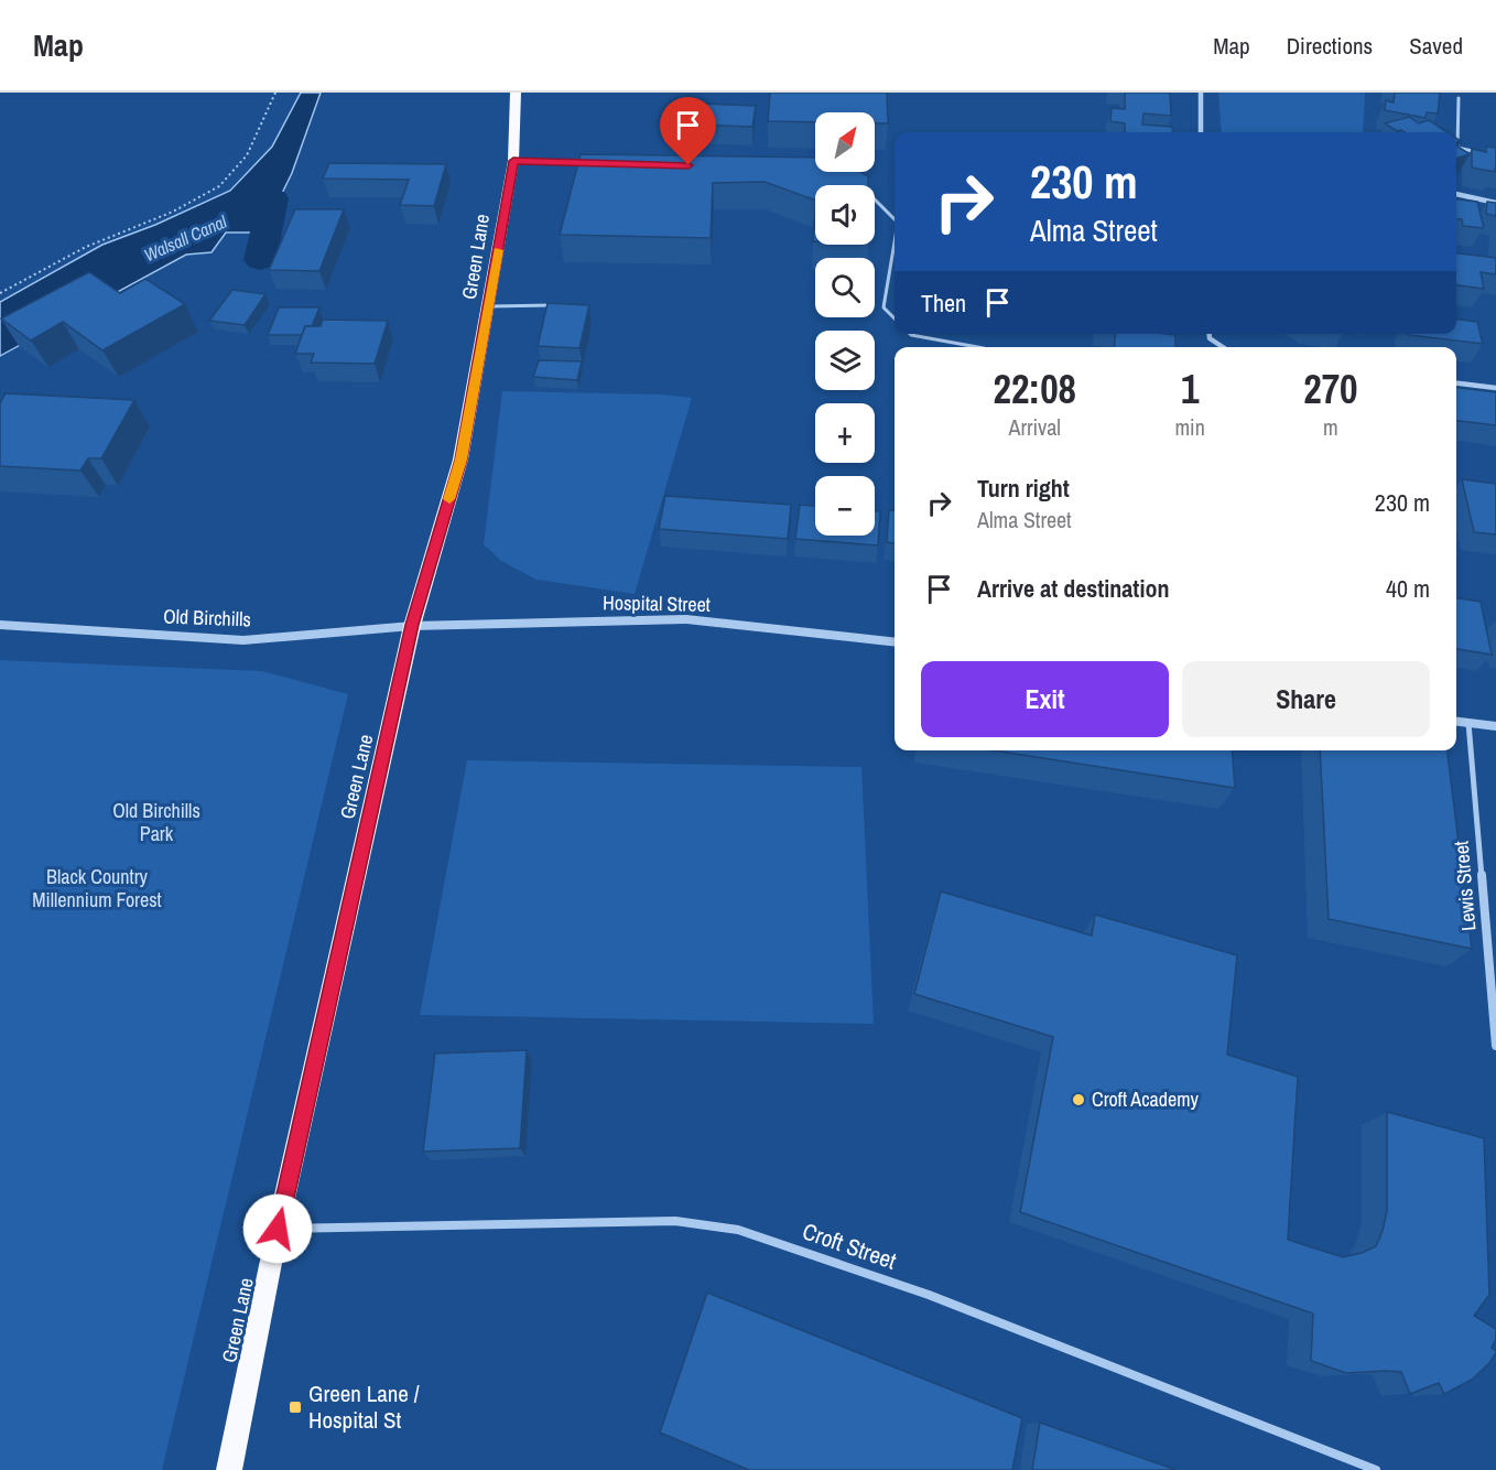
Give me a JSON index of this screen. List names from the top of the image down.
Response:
{
  "streets": {
    "highway": ["Green Lane"],
    "street": [
      "Hospital Street",
      "Old Birchills",
      "Lewis Street",
      "Croft Street"
    ]
  },
  "crossings": [
    ["Green Lane", "Hospital Street"],
    ["Green Lane", "Old Birchills"],
    ["Green Lane", "Croft Street"],
    ["Hospital Street", "Old Birchills"]
  ],
  "water": ["Walsall Canal"],
  "parks": ["Old Birchills Park", "Black Country Millennium Forest"],
  "places": {
    "other": ["Croft Academy"],
    "transit": ["Green Lane / Hospital St"]
  },
  "north": "top right",
  "page": {
    "header": "Map",
    "nav": ["Map", "Directions", "Saved"],
    "map_buttons": ["+", "−"],
    "turn": ["230 m", "Alma Street"],
    "then": "Then",
    "eta": [
      "22:08",
      "Arrival",
      "1",
      "min",
      "270",
      "m"
    ],
    "list": [
      {
        "name": "Turn right",
        "note": "Alma Street",
        "value": "230 m"
      },
      {
        "name": "Arrive at destination",
        "value": "40 m"
      }
    ],
    "buttons": ["Exit", "Share"]
  }
}
